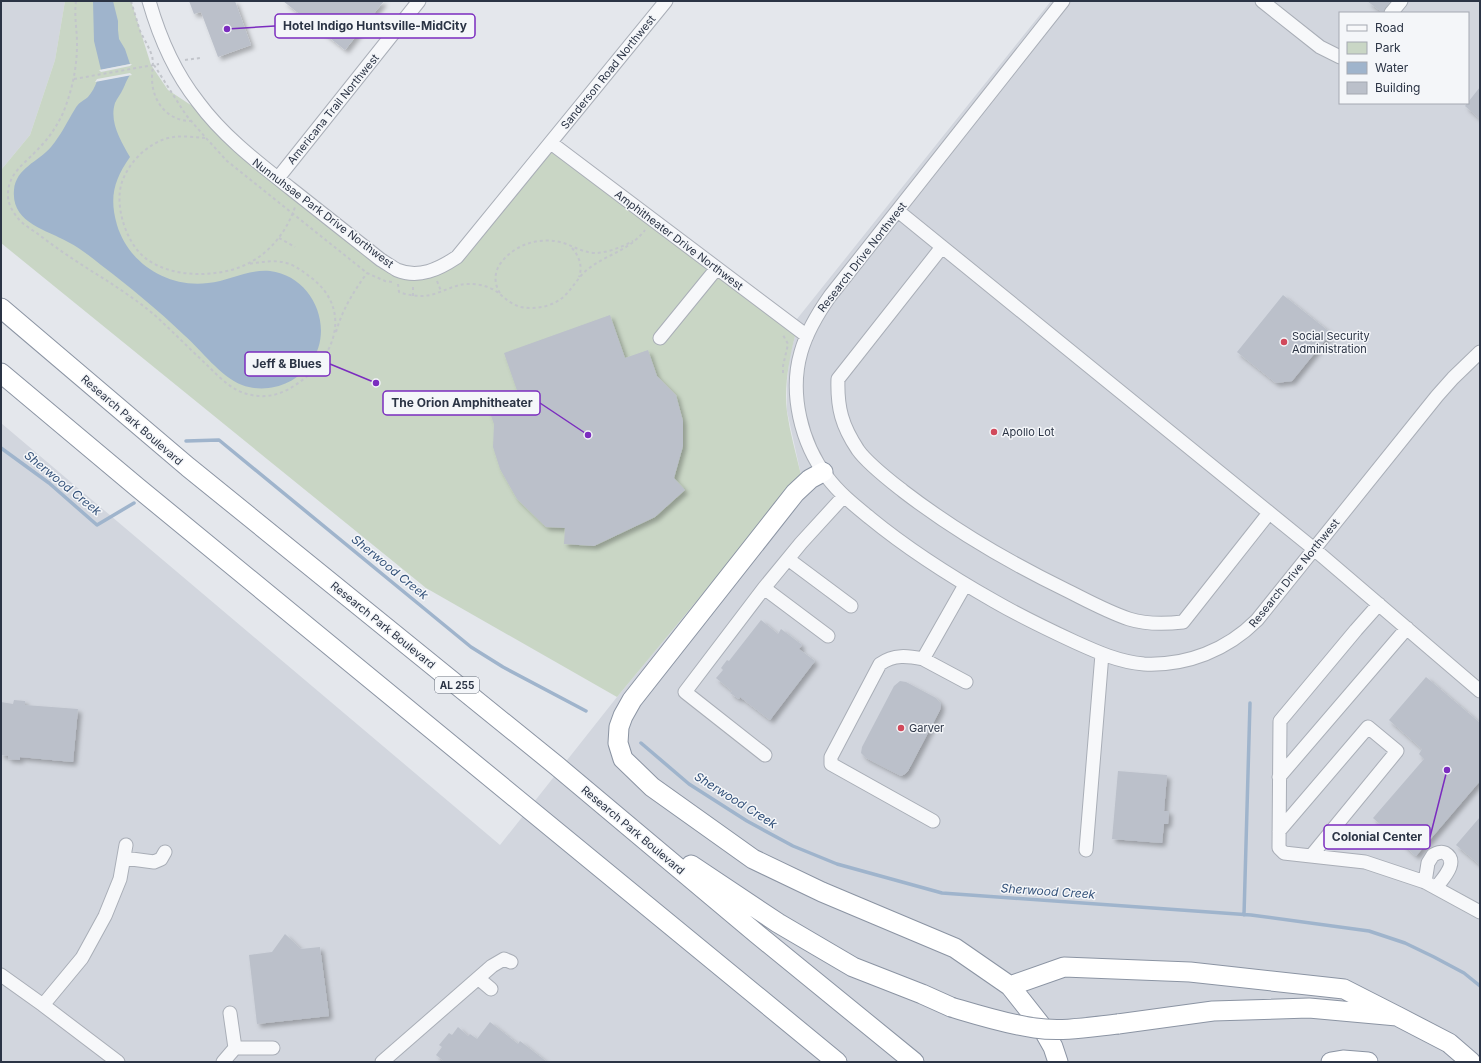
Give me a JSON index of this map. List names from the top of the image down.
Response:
{
  "streets": {
    "highway": ["Research Park Boulevard", "AL 255"],
    "street": [
      "Sanderson Road Northwest",
      "Americana Trail Northwest",
      "Nunnuhsae Park Drive Northwest",
      "Amphitheater Drive Northwest",
      "Research Drive Northwest"
    ]
  },
  "crossings": [
    ["Sanderson Road Northwest", "Nunnuhsae Park Drive Northwest"],
    ["Sanderson Road Northwest", "Amphitheater Drive Northwest"],
    ["Americana Trail Northwest", "Nunnuhsae Park Drive Northwest"],
    ["Nunnuhsae Park Drive Northwest", "Amphitheater Drive Northwest"],
    ["Amphitheater Drive Northwest", "Research Drive Northwest"]
  ],
  "water": ["Sherwood Creek"],
  "places": [
    "Hotel Indigo Huntsville-MidCity",
    "Social Security Administration",
    "Jeff & Blues",
    "Apollo Lot",
    "The Orion Amphitheater",
    "Garver",
    "Colonial Center"
  ],
  "legend": [
    "Road",
    "Park",
    "Water",
    "Building"
  ]
}
